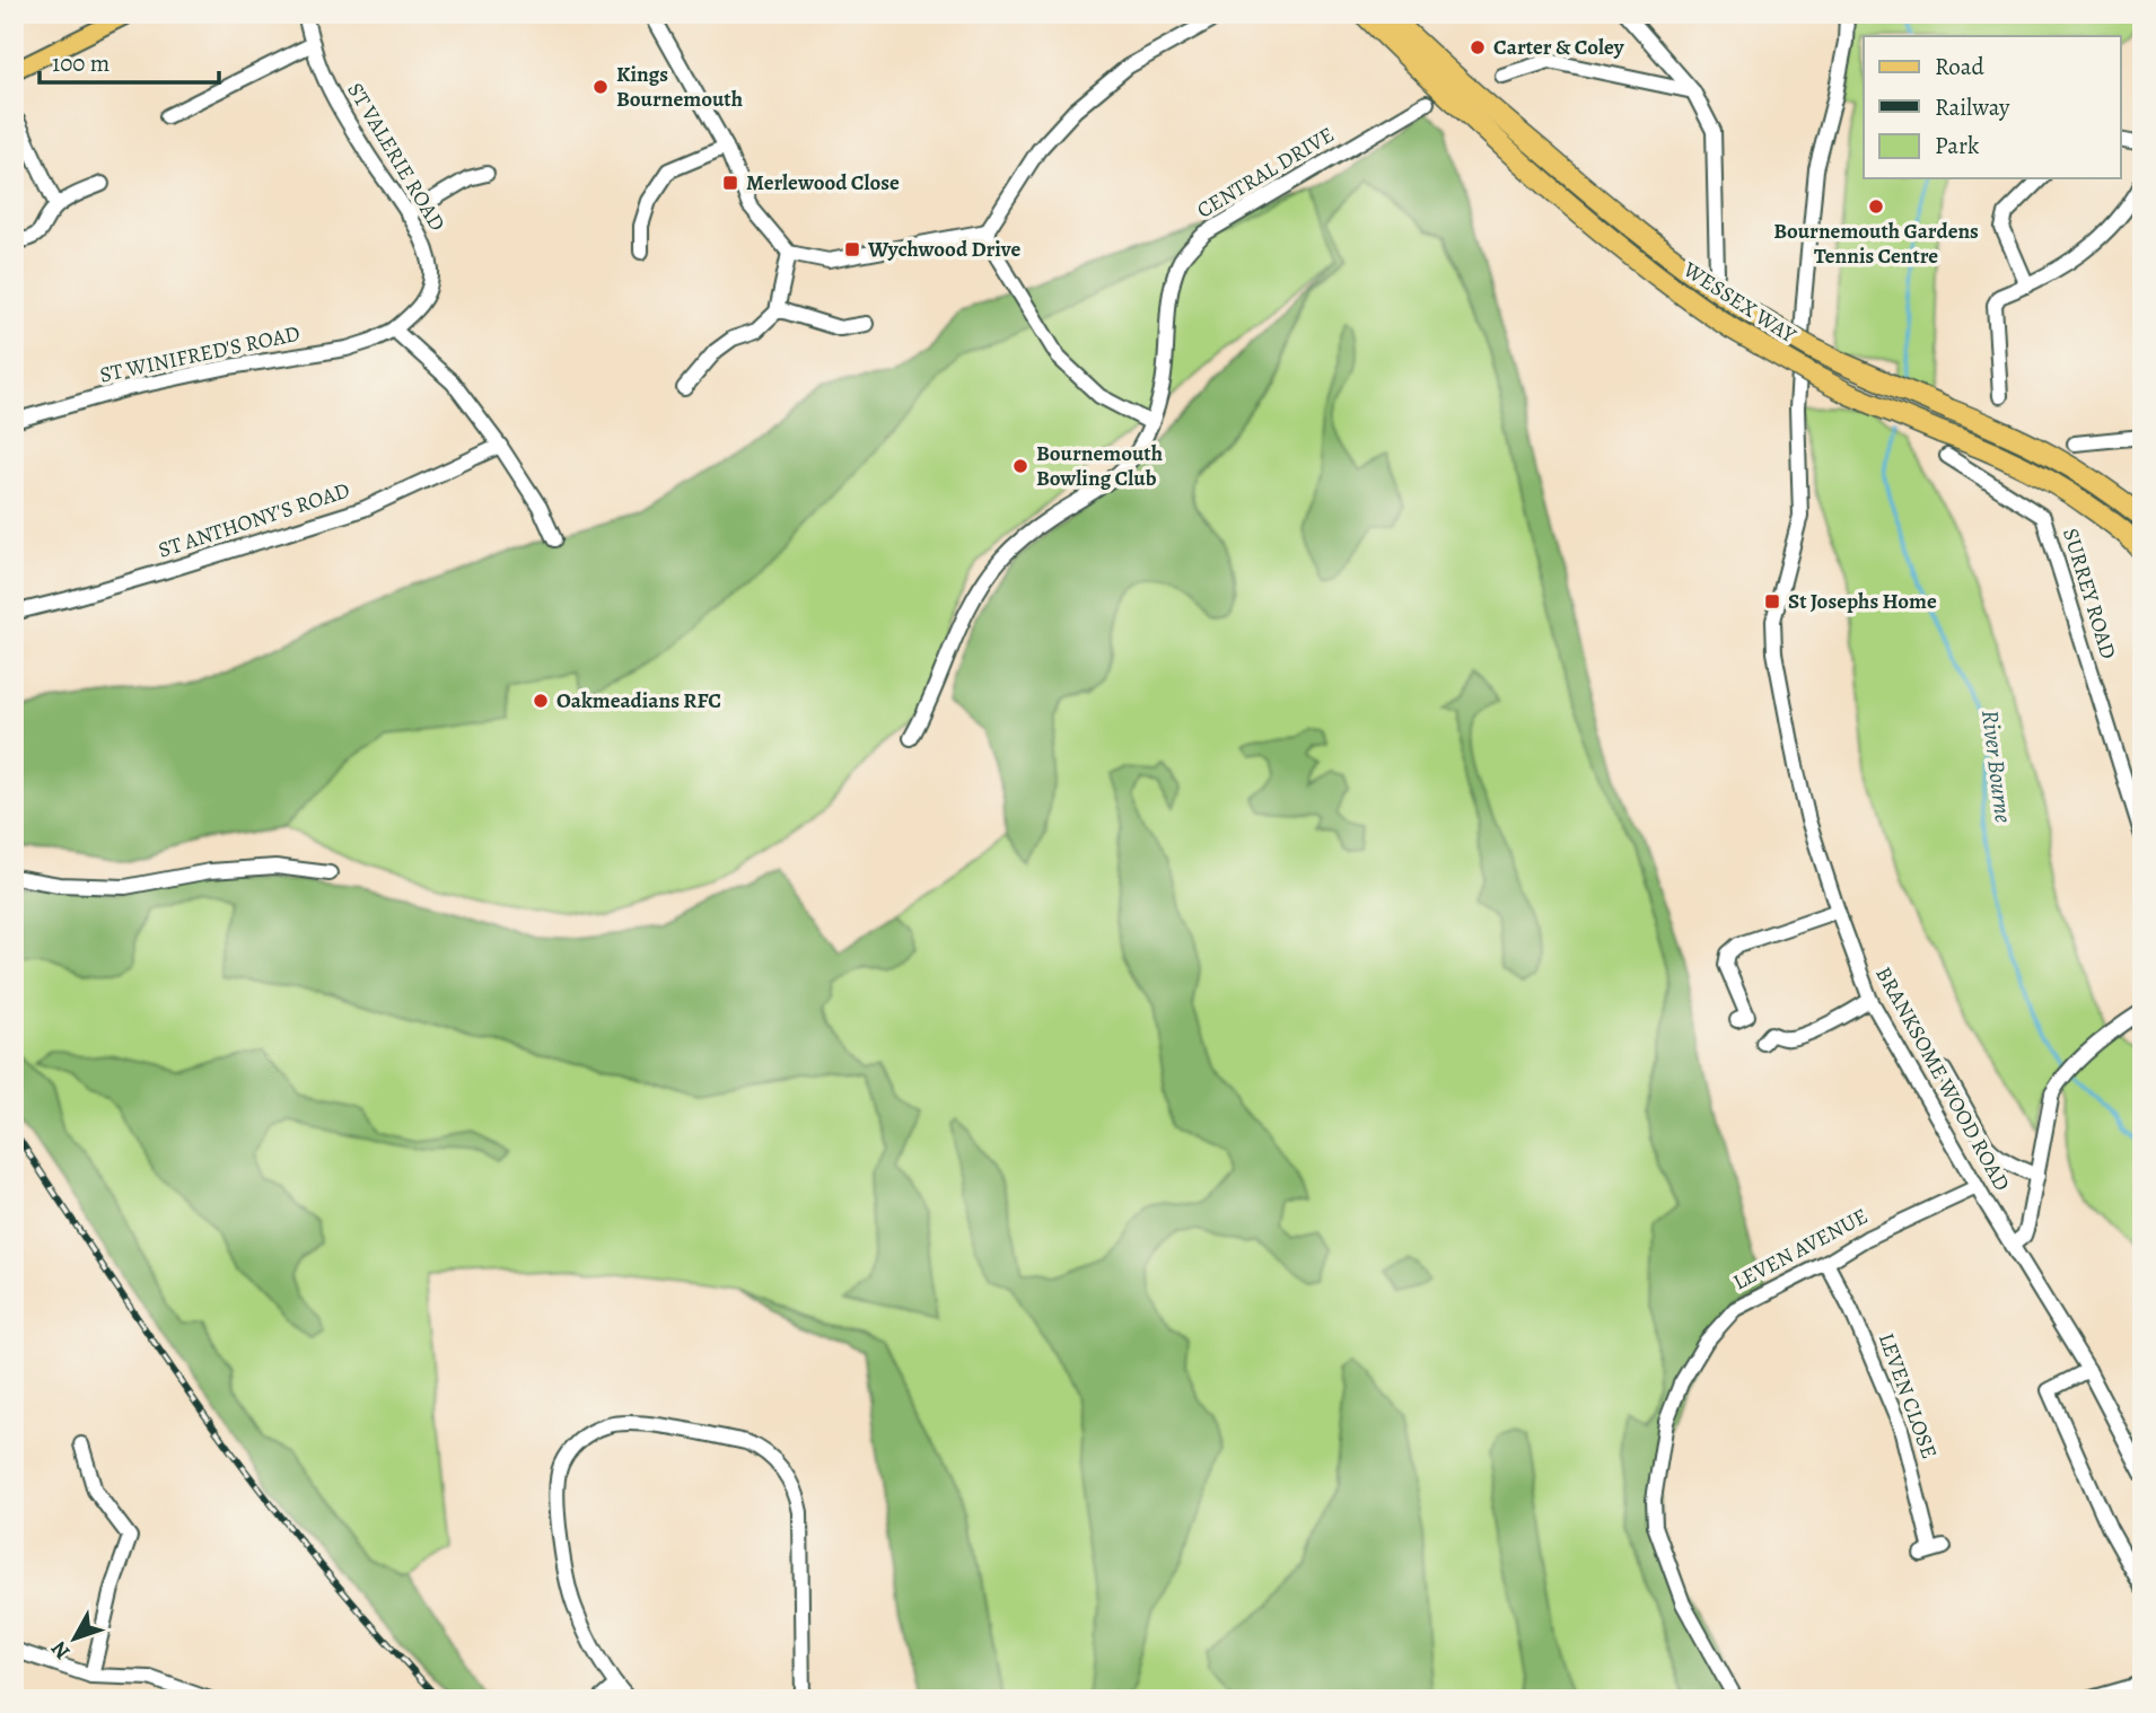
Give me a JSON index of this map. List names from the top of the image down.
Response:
{
  "streets": {
    "highway": ["WESSEX WAY"],
    "street": [
      "ST VALERIE ROAD",
      "CENTRAL DRIVE",
      "ST WINIFRED'S ROAD",
      "ST ANTHONY'S ROAD",
      "SURREY ROAD",
      "BRANKSOME WOOD ROAD",
      "LEVEN AVENUE",
      "LEVEN CLOSE"
    ]
  },
  "crossings": [
    ["ST VALERIE ROAD", "ST WINIFRED'S ROAD"],
    ["CENTRAL DRIVE", "WESSEX WAY"],
    ["BRANKSOME WOOD ROAD", "LEVEN AVENUE"],
    ["LEVEN AVENUE", "LEVEN CLOSE"]
  ],
  "water": ["River Bourne"],
  "places": {
    "other": [
      "Carter & Coley",
      "Kings Bournemouth",
      "Bournemouth Gardens Tennis Centre",
      "Bournemouth Bowling Club",
      "Oakmeadians RFC"
    ],
    "transit": ["Merlewood Close", "Wychwood Drive", "St Josephs Home"]
  },
  "legend": ["Road", "Railway", "Park"],
  "scale_bar": "100 m",
  "north": "bottom left"
}
